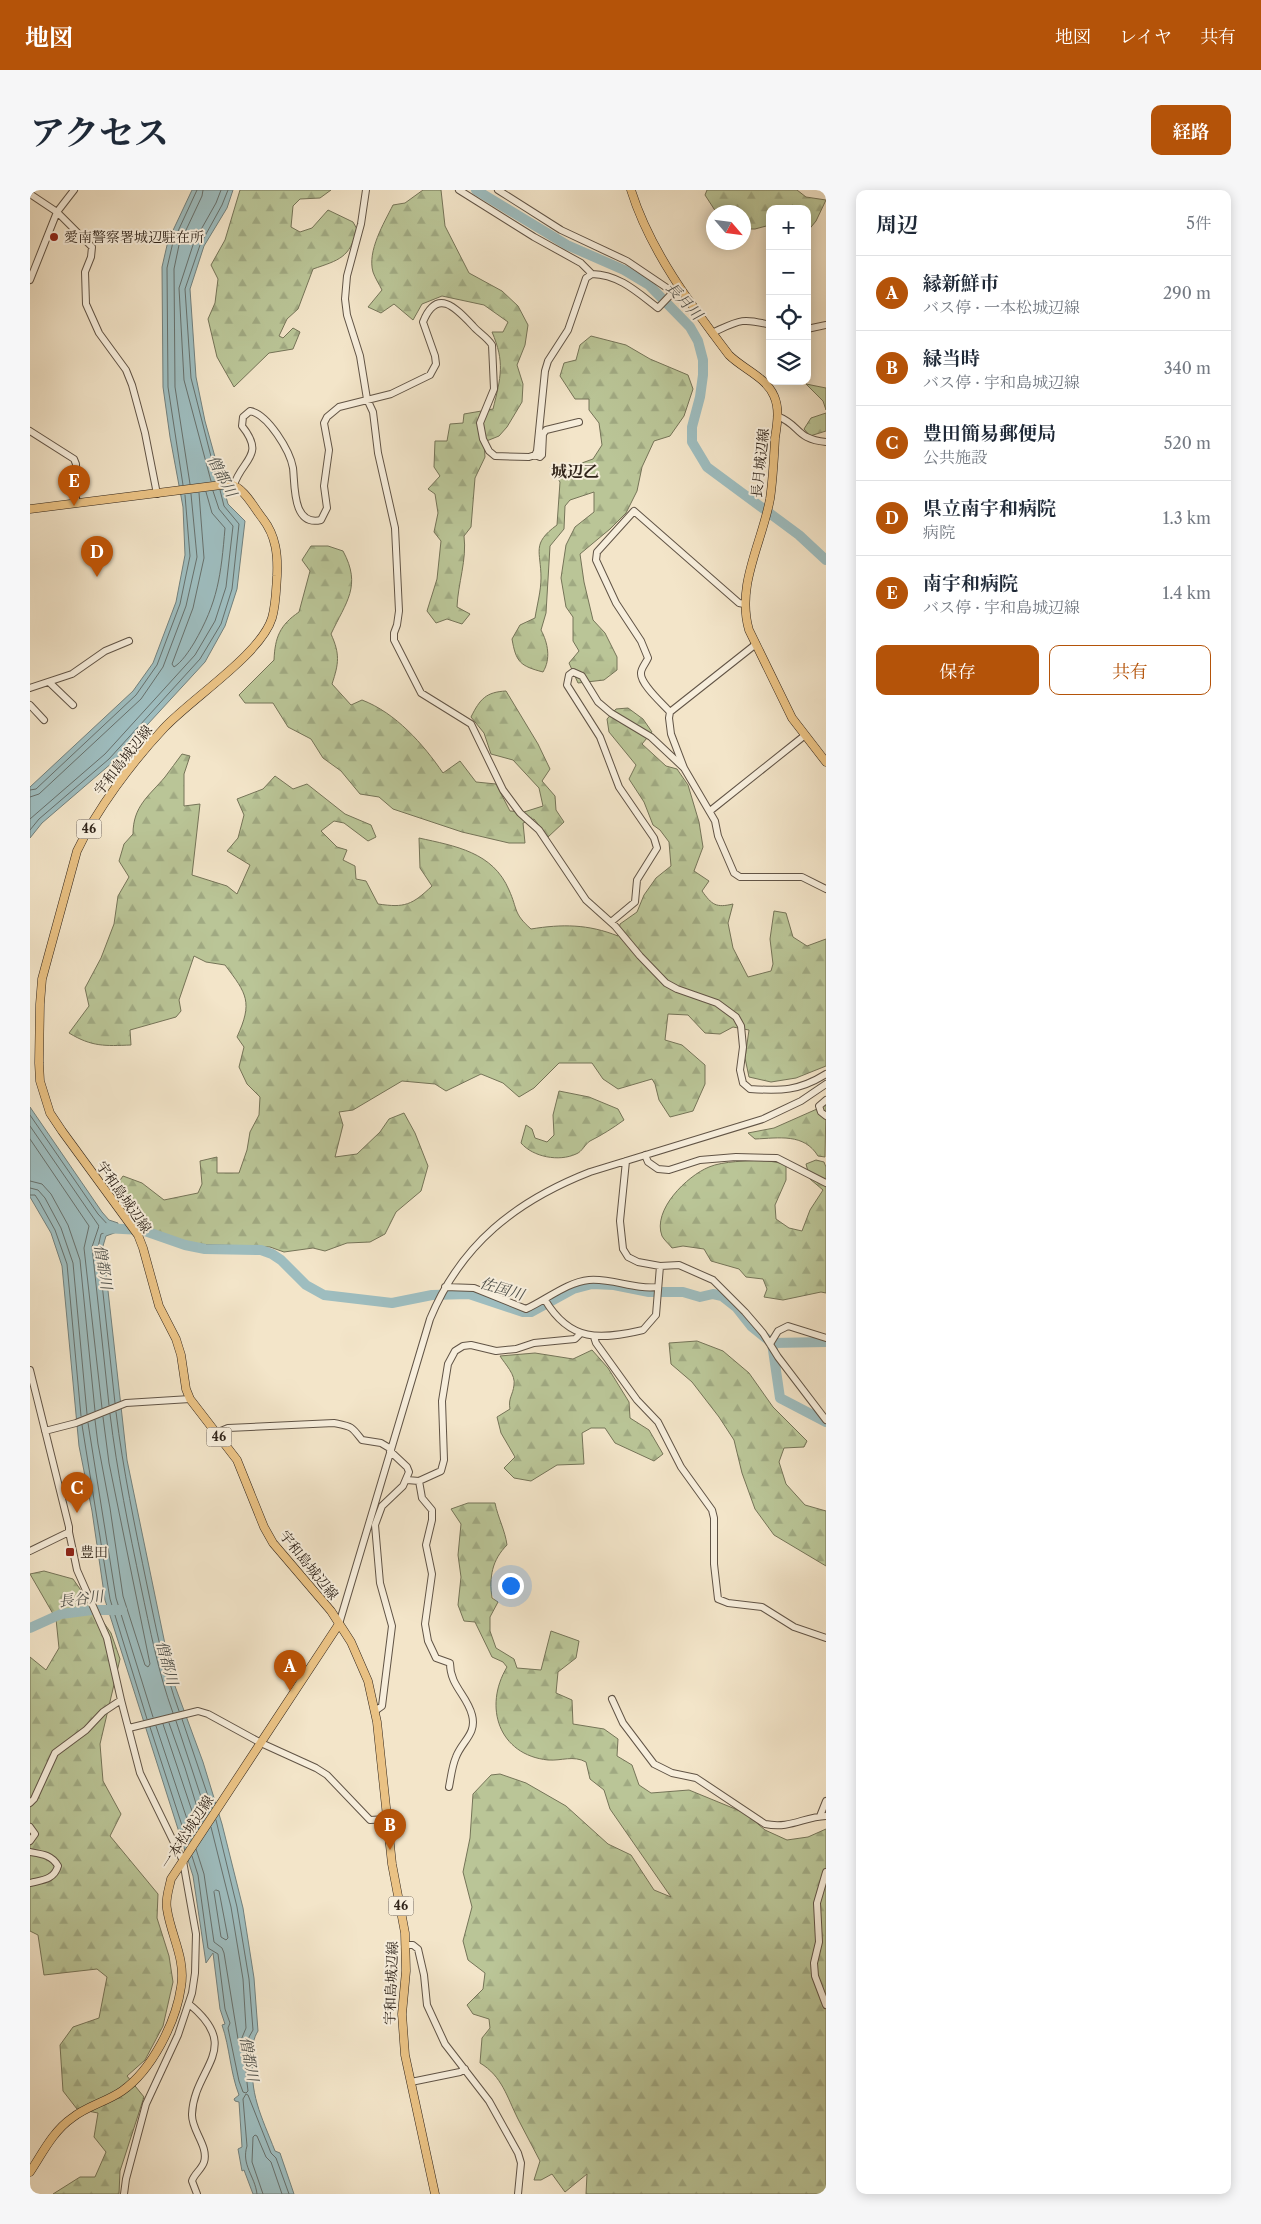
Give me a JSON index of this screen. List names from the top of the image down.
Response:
{
  "streets": {
    "main road": [
      "長月城辺線",
      "宇和島城辺線",
      "46",
      "一本松城辺線"
    ]
  },
  "crossings": [
    ["宇和島城辺線", "一本松城辺線"]
  ],
  "districts": ["城辺乙"],
  "water": [
    "長月川",
    "僧都川",
    "佐国川",
    "長谷川"
  ],
  "places": {
    "other": ["愛南警察署城辺駐在所"],
    "transit": ["豊田"]
  },
  "north": "bottom right",
  "page": {
    "header": "地図",
    "nav": ["地図", "レイヤ", "共有"],
    "title": "アクセス",
    "buttons": [
      "経路",
      ["保存", "共有"]
    ],
    "heading": ["周辺", "5件"],
    "map_buttons": ["+", "−"],
    "list": [
      {
        "mark": "A",
        "name": "縁新鮮市",
        "note": "バス停 · 一本松城辺線",
        "value": "290 m"
      },
      {
        "mark": "B",
        "name": "緑当時",
        "note": "バス停 · 宇和島城辺線",
        "value": "340 m"
      },
      {
        "mark": "C",
        "name": "豊田簡易郵便局",
        "note": "公共施設",
        "value": "520 m"
      },
      {
        "mark": "D",
        "name": "県立南宇和病院",
        "note": "病院",
        "value": "1.3 km"
      },
      {
        "mark": "E",
        "name": "南宇和病院",
        "note": "バス停 · 宇和島城辺線",
        "value": "1.4 km"
      }
    ],
    "pins": [
      "E",
      "D",
      "C",
      "A",
      "B"
    ]
  }
}
